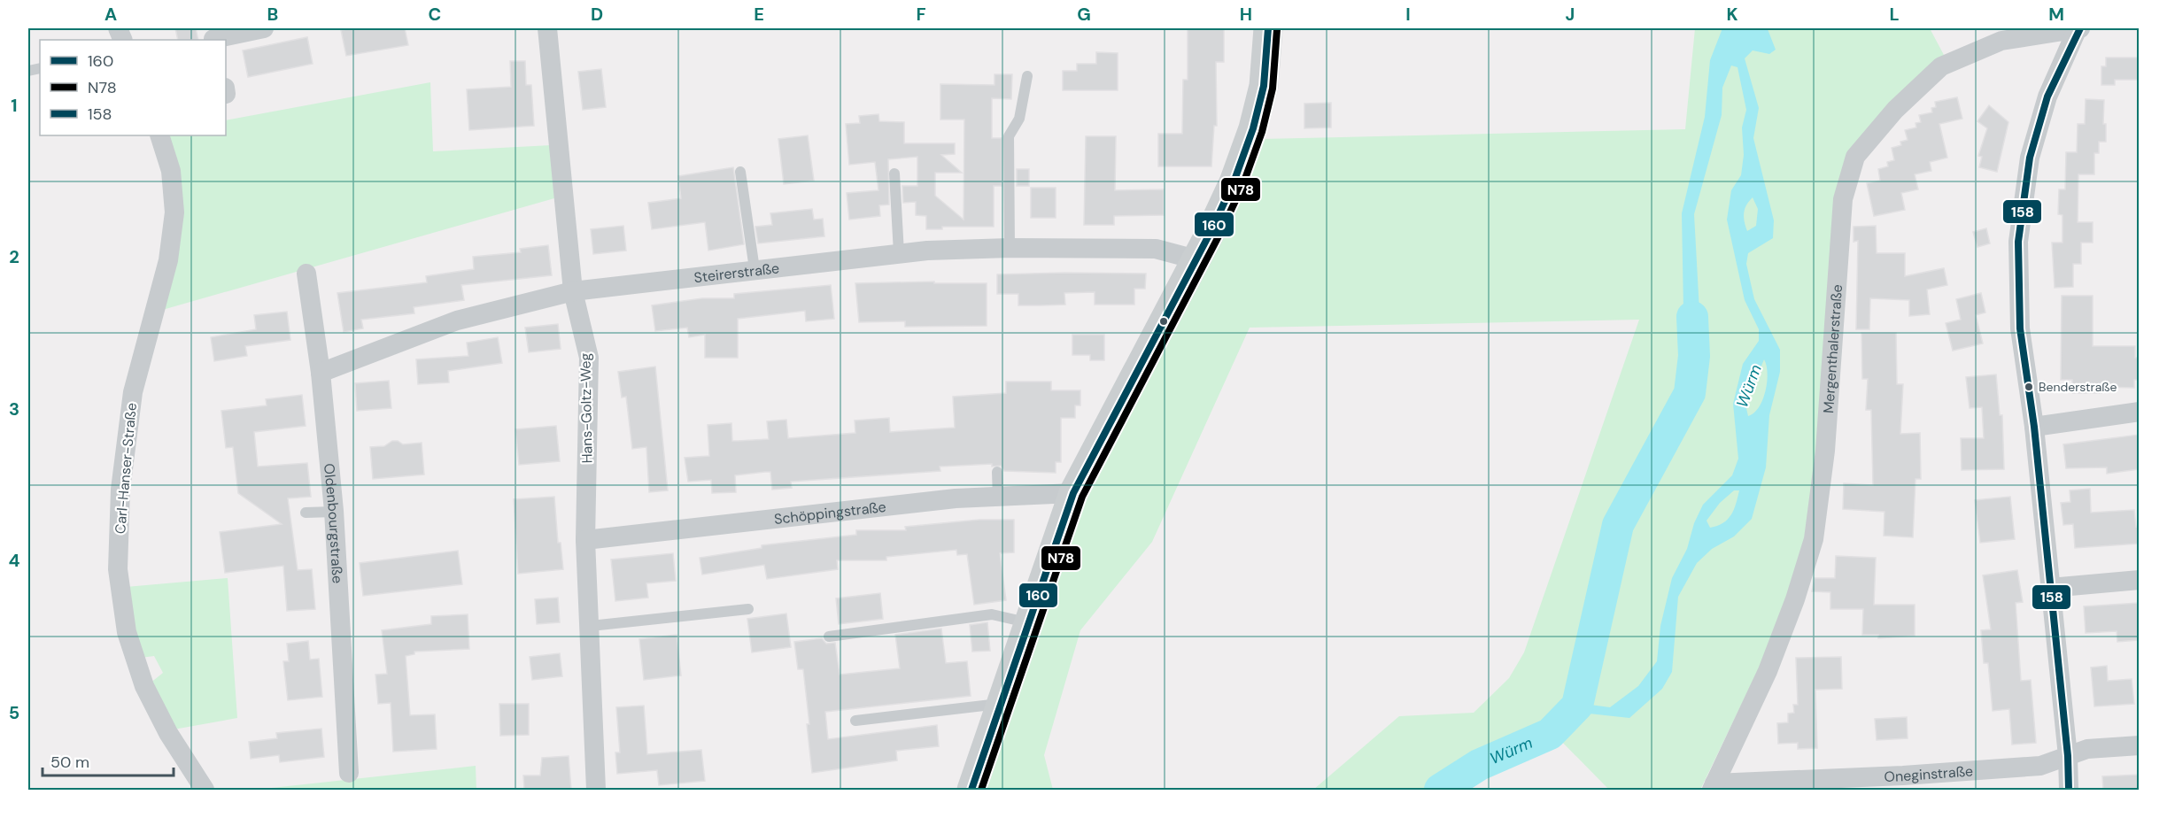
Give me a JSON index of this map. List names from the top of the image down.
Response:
{
  "streets": {
    "street": [
      "Steirerstraße",
      "Mergenthalerstraße",
      "Hans-Goltz-Weg",
      "Carl-Hanser-Straße",
      "Schöppingstraße",
      "Oldenbourgstraße",
      "Oneginstraße"
    ]
  },
  "crossings": [
    ["Steirerstraße", "Hans-Goltz-Weg"],
    ["Steirerstraße", "Oldenbourgstraße"],
    ["Mergenthalerstraße", "Oneginstraße"],
    ["Hans-Goltz-Weg", "Schöppingstraße"]
  ],
  "water": ["Würm"],
  "places": ["Benderstraße"],
  "lines": ["transit line 160", "transit line 158", "transit line N78"],
  "legend": ["160", "N78", "158"],
  "scale_bar": "50 m",
  "grid": {
    "columns": [
      "A",
      "B",
      "C",
      "D",
      "E",
      "F",
      "G",
      "H",
      "I",
      "J",
      "K",
      "L",
      "M"
    ],
    "rows": [
      "1",
      "2",
      "3",
      "4",
      "5"
    ]
  }
}
